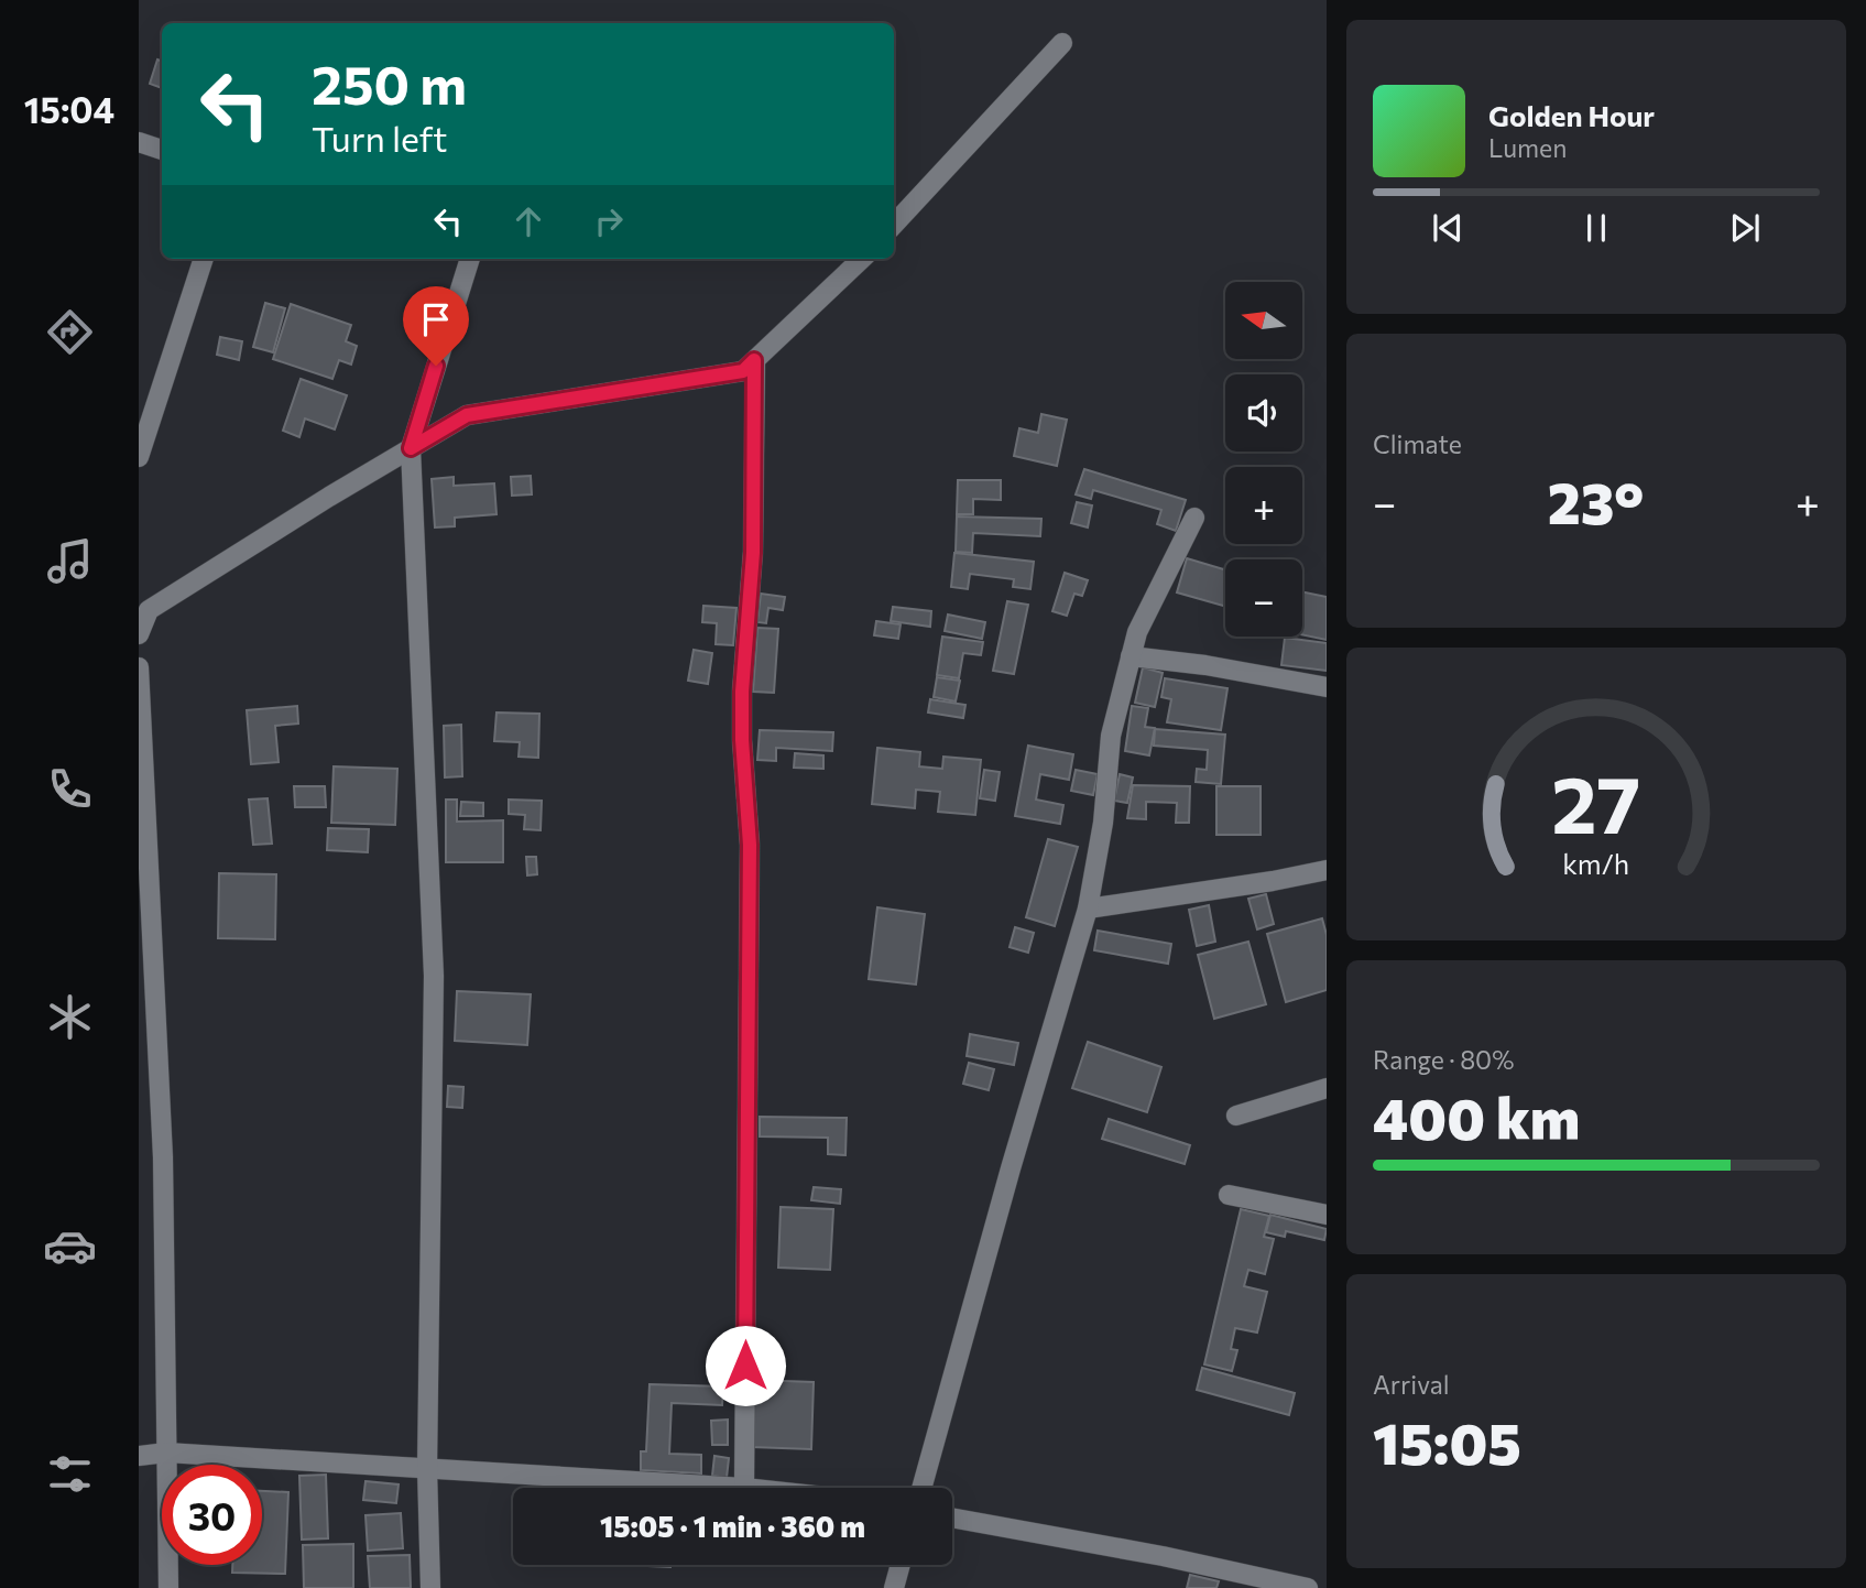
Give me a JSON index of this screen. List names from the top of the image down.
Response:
{
  "north": "left",
  "page": {
    "tabs": "15:04",
    "turn": ["250 m", "Turn left"],
    "song": ["Golden Hour", "Lumen"],
    "map_buttons": ["+", "−"],
    "tile": [
      "Climate",
      ["Range · 80%", "400 km"],
      ["Arrival", "15:05"]
    ],
    "heat": ["−", "23°", "+"],
    "limit": "30",
    "trip": "15:05 · 1 min · 360 m",
    "gauge": ["27", "km/h"]
  }
}
